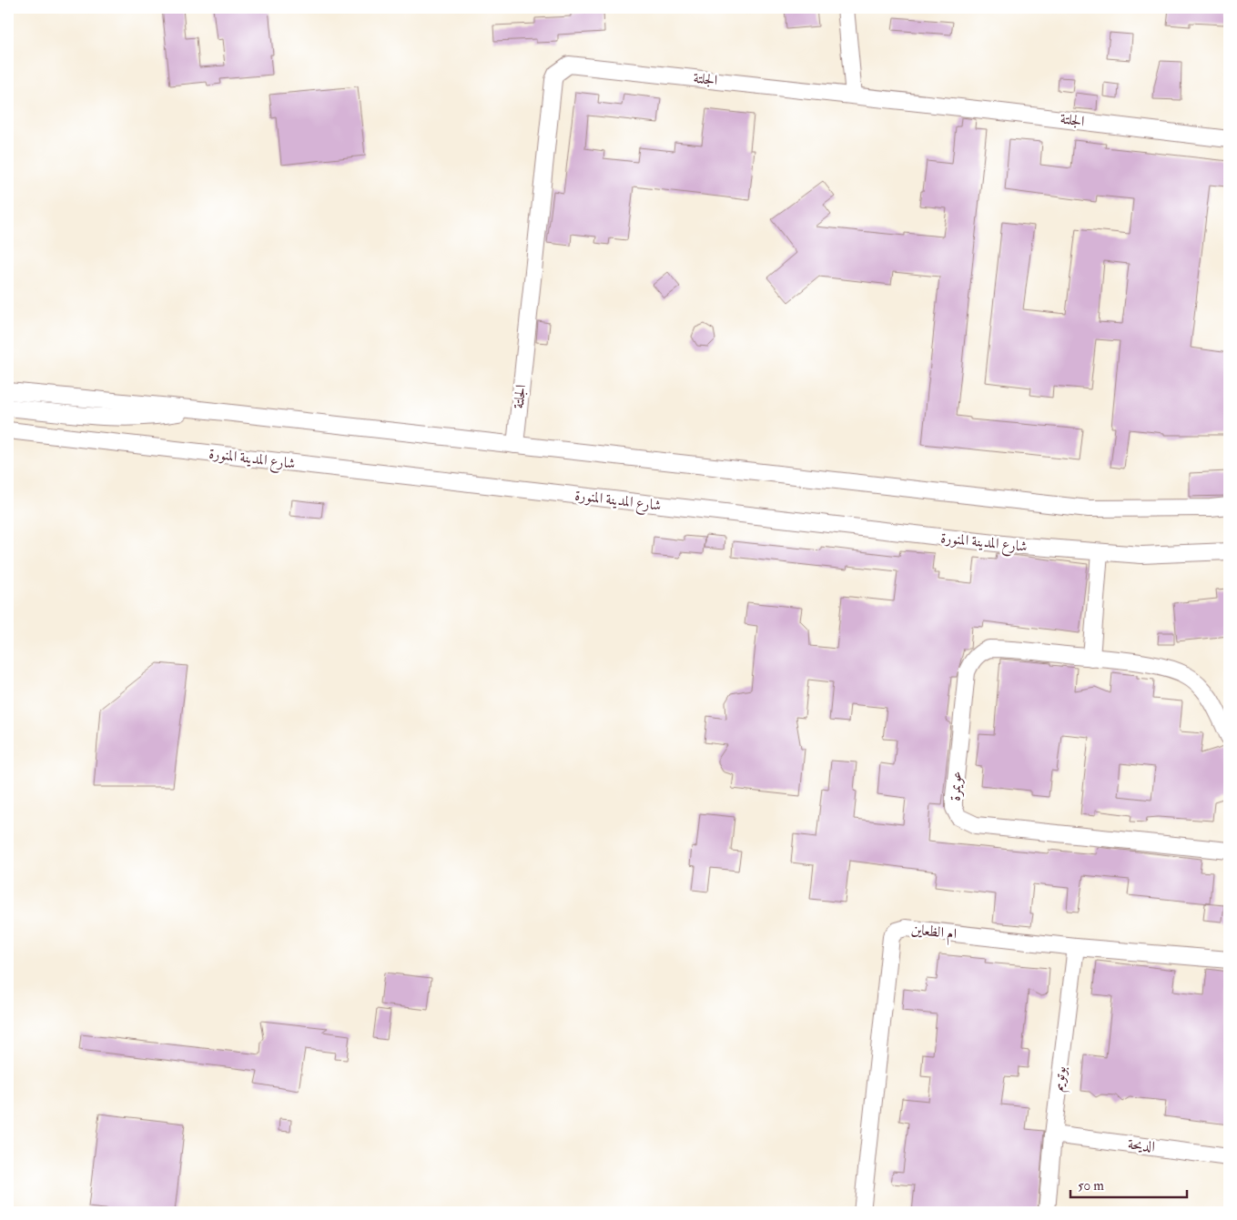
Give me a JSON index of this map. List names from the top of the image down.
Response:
{
  "streets": {
    "street": [
      "الجلتة",
      "شارع المدينة المنورة",
      "عويمرة",
      "ام الظعاين",
      "بوتويم",
      "الديحة"
    ]
  },
  "crossings": [
    ["ام الظعاين", "بوتويم"],
    ["بوتويم", "الديحة"]
  ],
  "scale_bar": "50 m"
}
